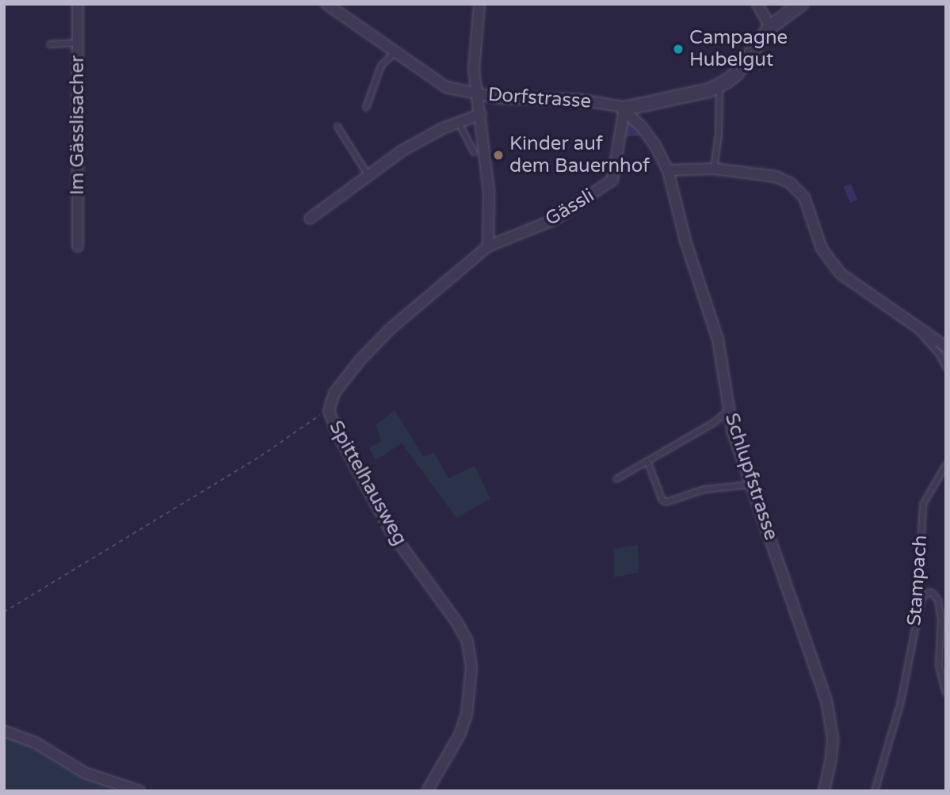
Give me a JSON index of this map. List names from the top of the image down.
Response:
{
  "streets": {
    "street": [
      "Dorfstrasse",
      "Im Gässlisacher",
      "Gässli",
      "Schlupfstrasse",
      "Spittelhausweg"
    ],
    "lane": ["Stampach"]
  },
  "crossings": [
    ["Dorfstrasse", "Gässli"],
    ["Dorfstrasse", "Schlupfstrasse"],
    ["Gässli", "Schlupfstrasse"],
    ["Gässli", "Spittelhausweg"]
  ],
  "places": ["Campagne Hubelgut", "Kinder auf dem Bauernhof"]
}
